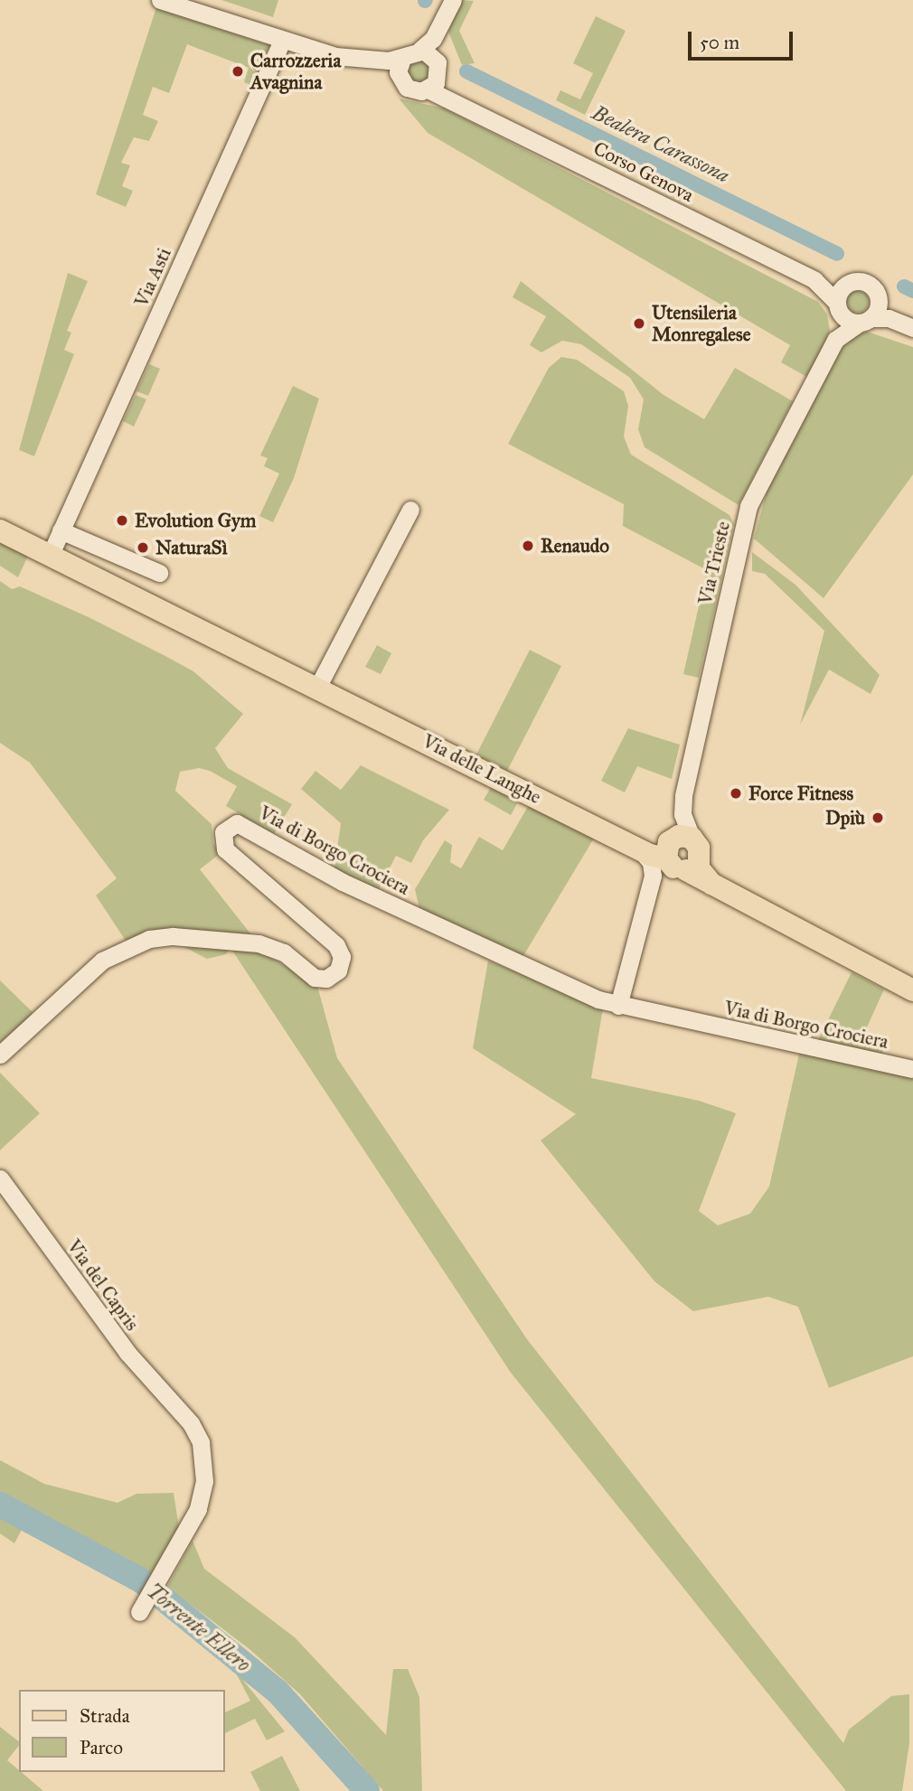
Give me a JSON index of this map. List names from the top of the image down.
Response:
{
  "streets": {
    "main road": ["Via delle Langhe"],
    "street": [
      "Corso Genova",
      "Via Asti",
      "Via Trieste",
      "Via di Borgo Crociera",
      "Via del Capris"
    ]
  },
  "crossings": [
    ["Corso Genova", "Via Trieste"],
    ["Via Asti", "Via delle Langhe"],
    ["Via Trieste", "Via delle Langhe"],
    ["Via Trieste", "Via di Borgo Crociera"]
  ],
  "water": ["Bealera Carassona", "Torrente Ellero"],
  "places": [
    "Carrozzeria Avagnina",
    "Utensileria Monregalese",
    "Evolution Gym",
    "Renaudo",
    "NaturaSì",
    "Force Fitness",
    "Dpiù"
  ],
  "legend": ["Strada", "Parco"],
  "scale_bar": "50 m"
}
